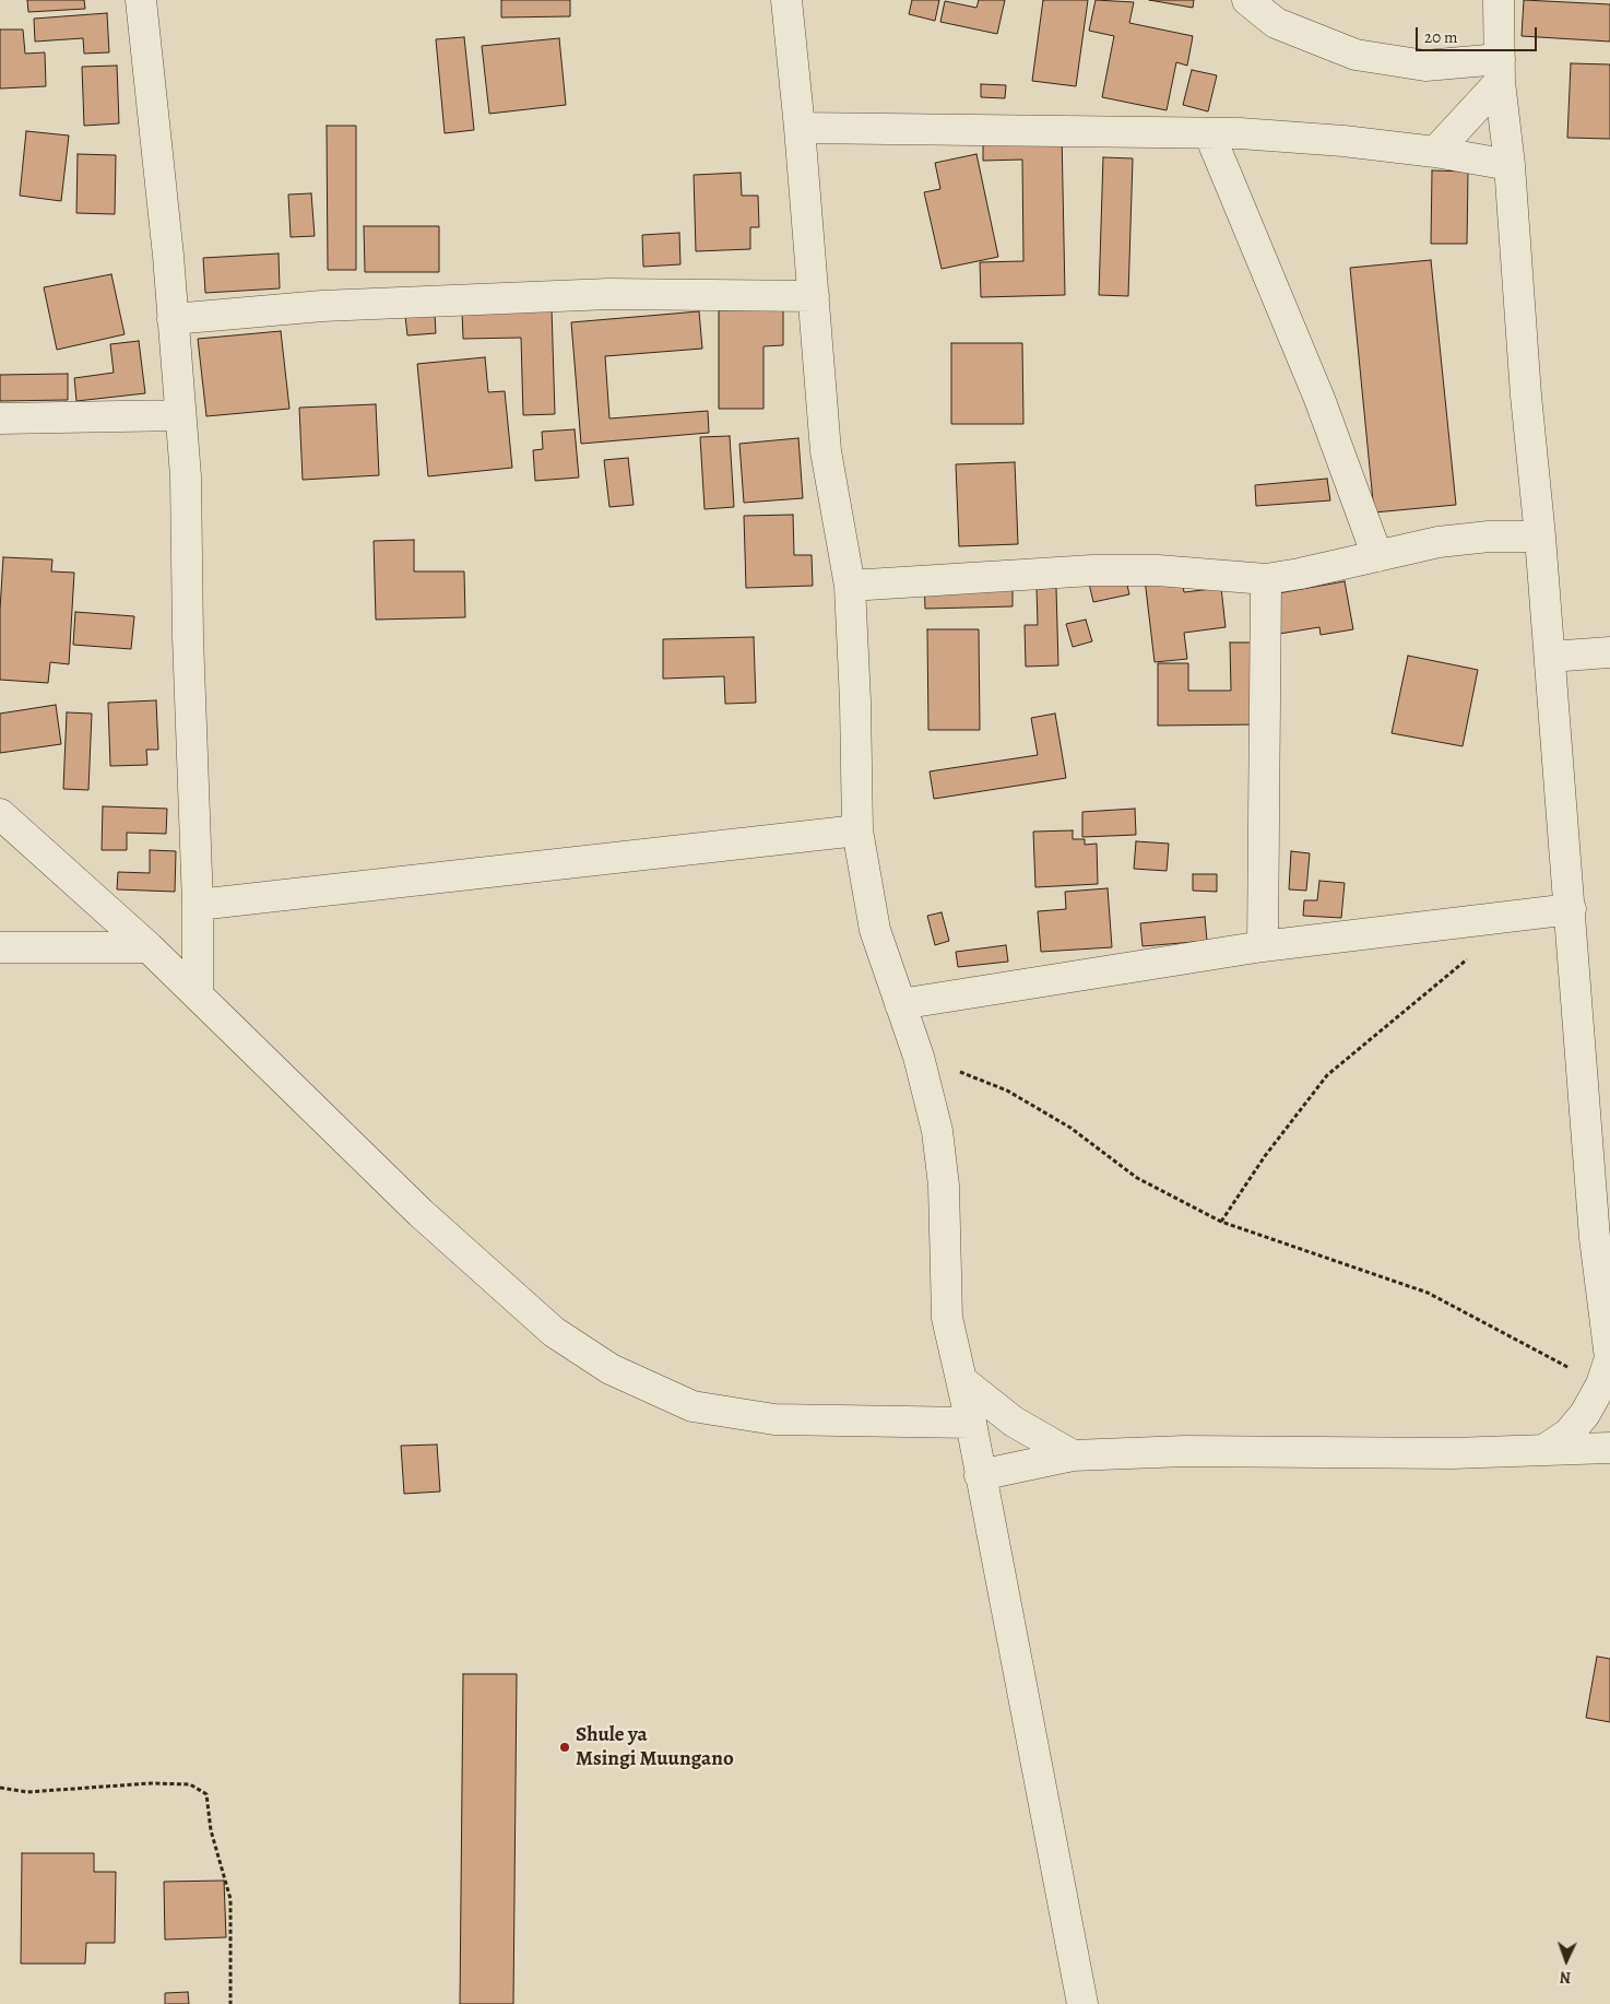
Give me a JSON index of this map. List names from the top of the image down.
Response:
{
  "places": ["Shule ya Msingi Muungano"],
  "scale_bar": "20 m",
  "north": "bottom"
}
